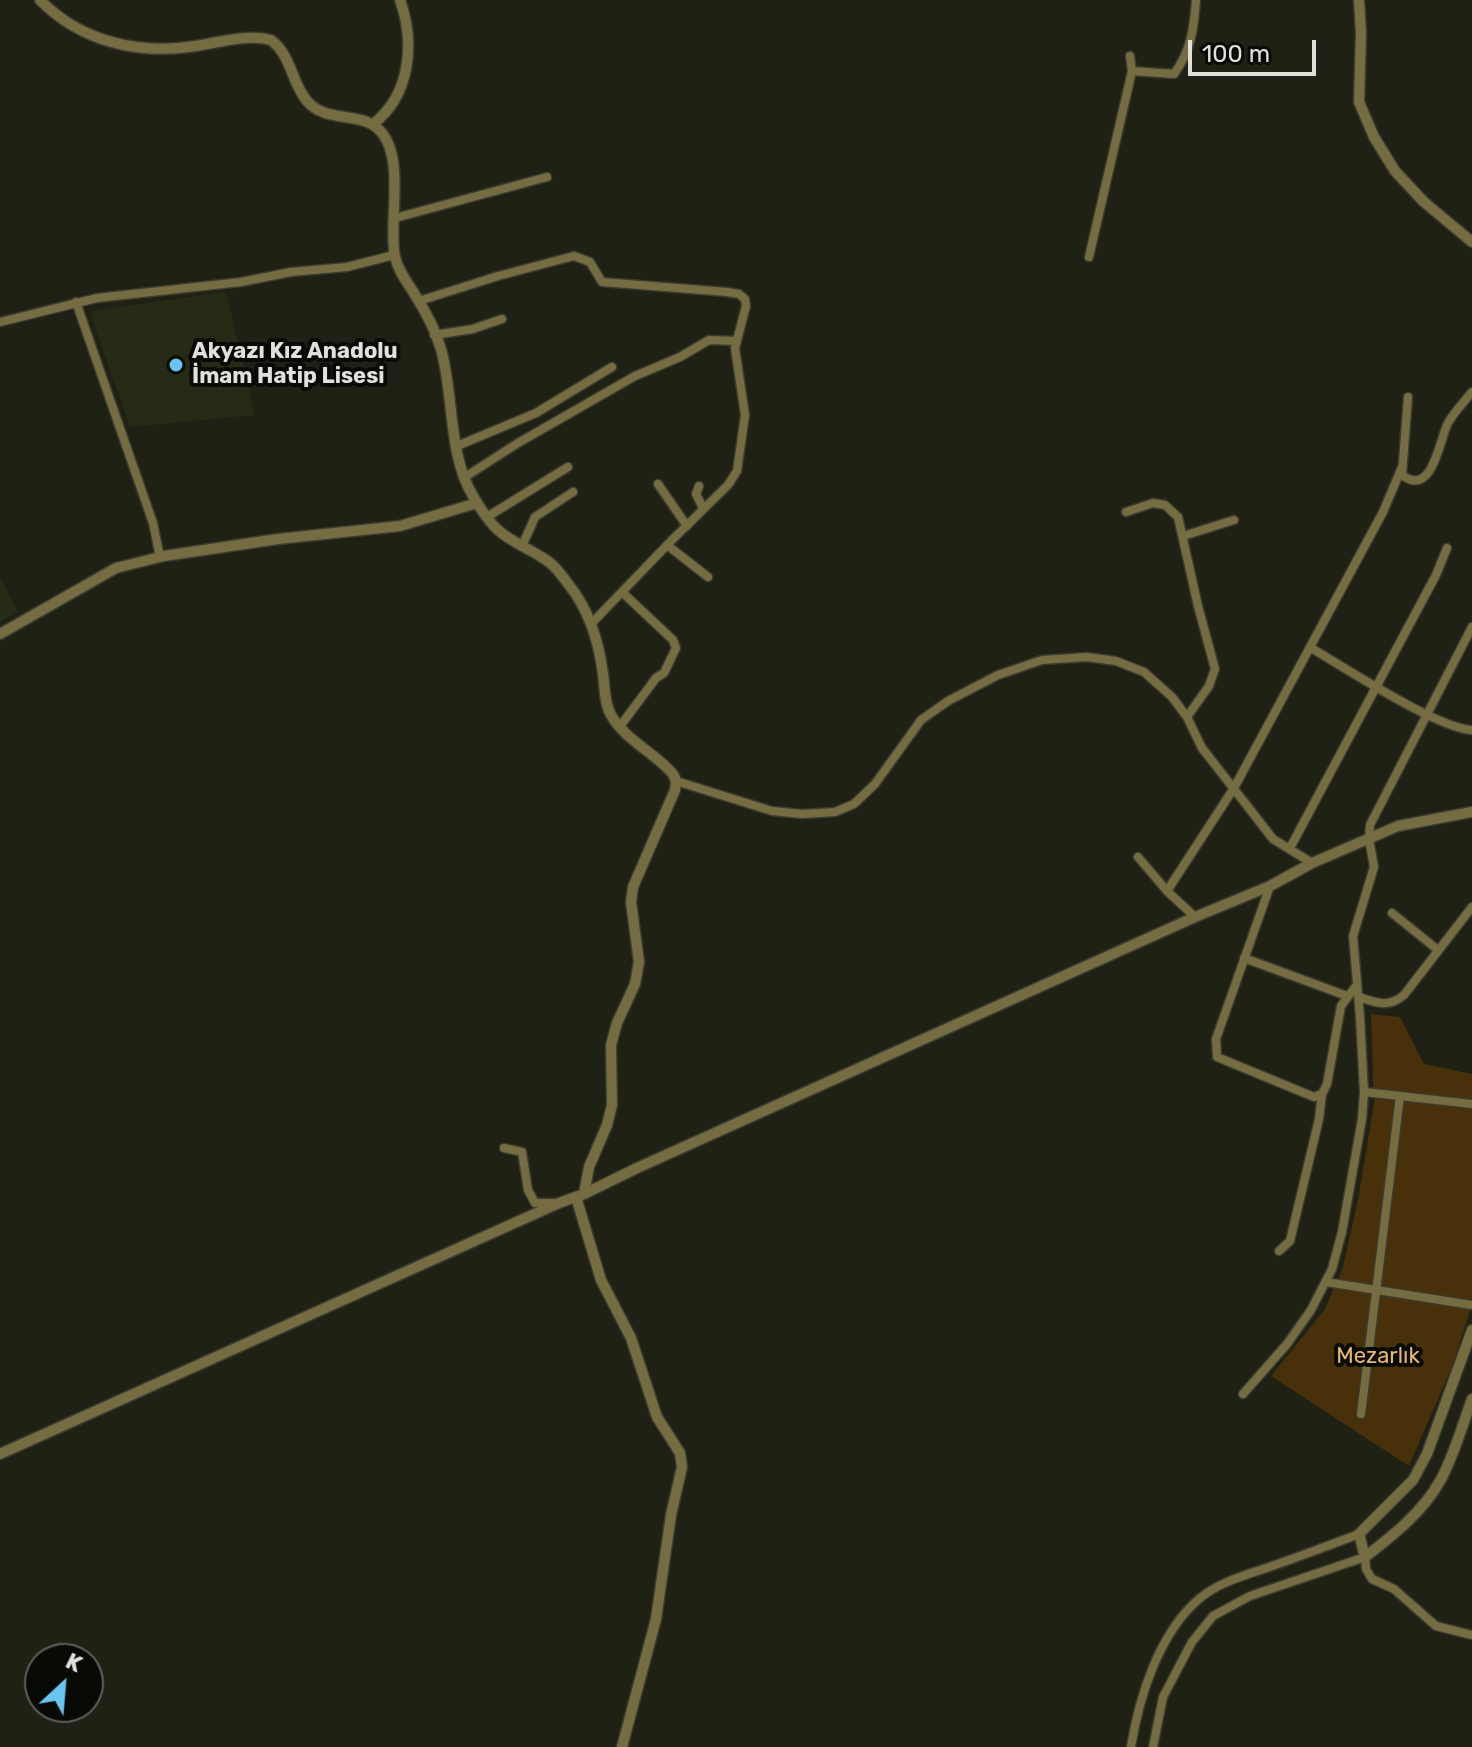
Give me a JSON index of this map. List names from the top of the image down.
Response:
{
  "parks": ["Mezarlık"],
  "places": ["Akyazı Kız Anadolu İmam Hatip Lisesi"],
  "scale_bar": "100 m",
  "north": "top right"
}
